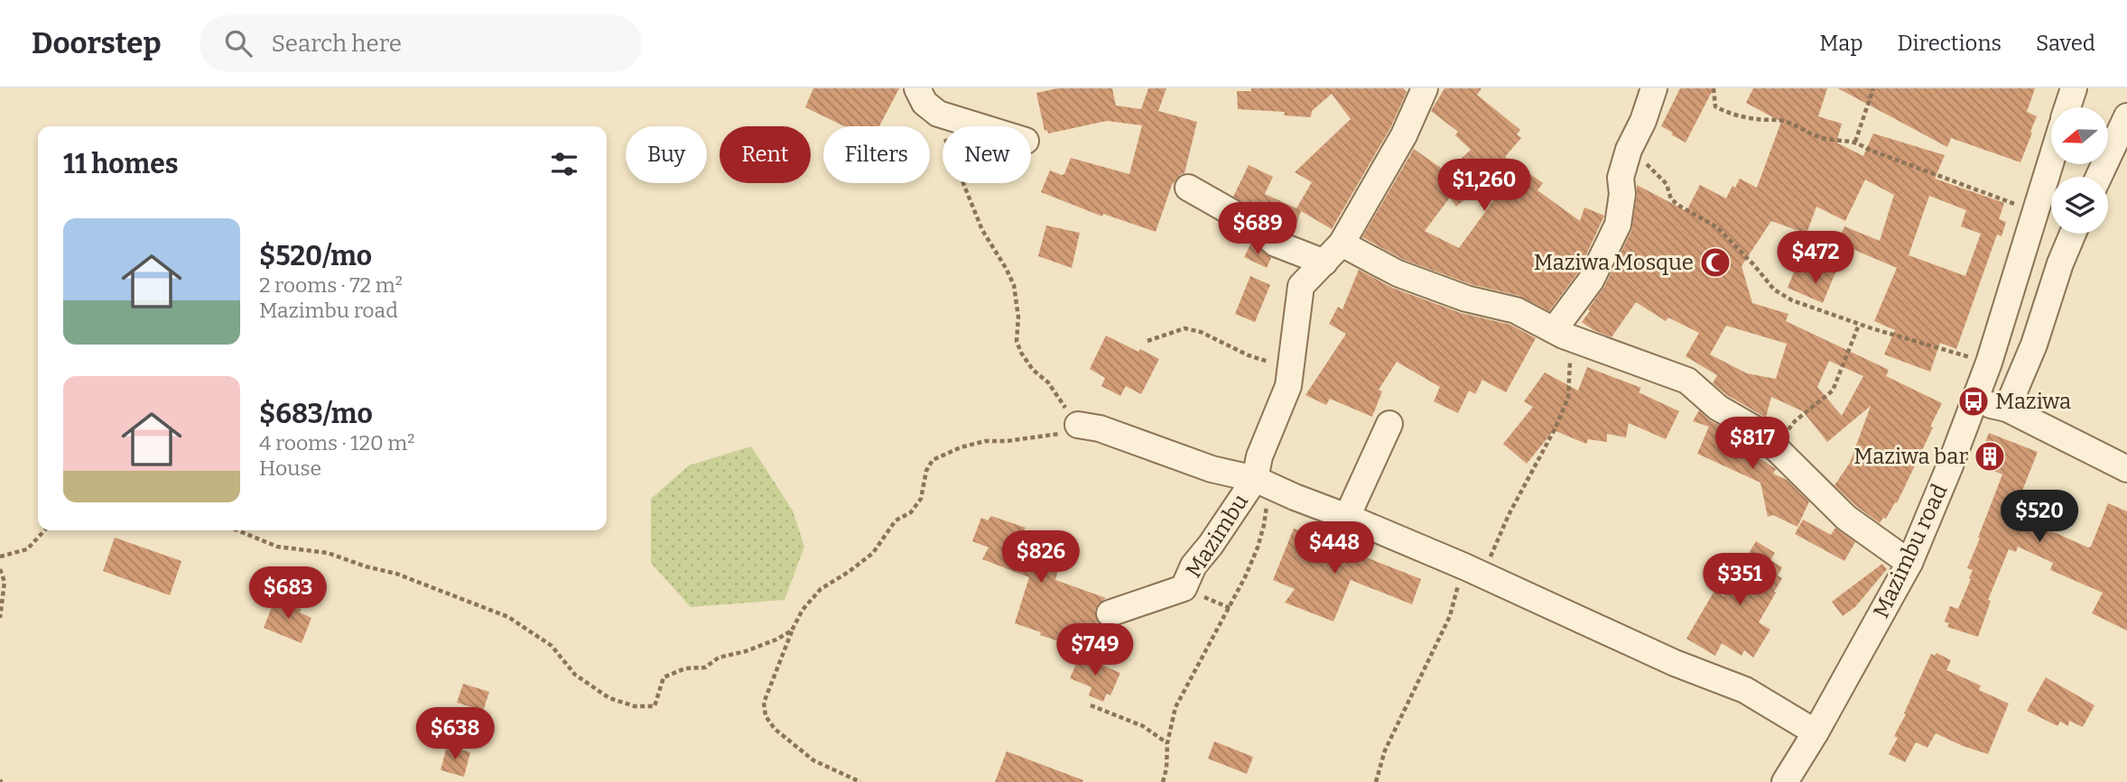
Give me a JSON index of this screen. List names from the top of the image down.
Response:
{
  "streets": {
    "street": ["Mazimbu", "Mazimbu road"]
  },
  "places": {
    "mosque": ["Maziwa Mosque"],
    "bus stop": ["Maziwa"],
    "building": ["Maziwa bar"]
  },
  "north": "left",
  "page": {
    "header": "Doorstep",
    "search": "Search here",
    "nav": ["Map", "Directions", "Saved"],
    "chip": [
      "Buy",
      "Rent",
      "Filters",
      "New"
    ],
    "heading": "11 homes",
    "price": [
      "$1,260",
      "$689",
      "$472",
      "$817",
      "$520",
      "$448",
      "$826",
      "$351",
      "$683",
      "$749",
      "$638"
    ],
    "list": [
      {
        "name": "$520/mo",
        "note": "2 rooms · 72 m² · Mazimbu road"
      },
      {
        "name": "$683/mo",
        "note": "4 rooms · 120 m² · House"
      }
    ]
  }
}
